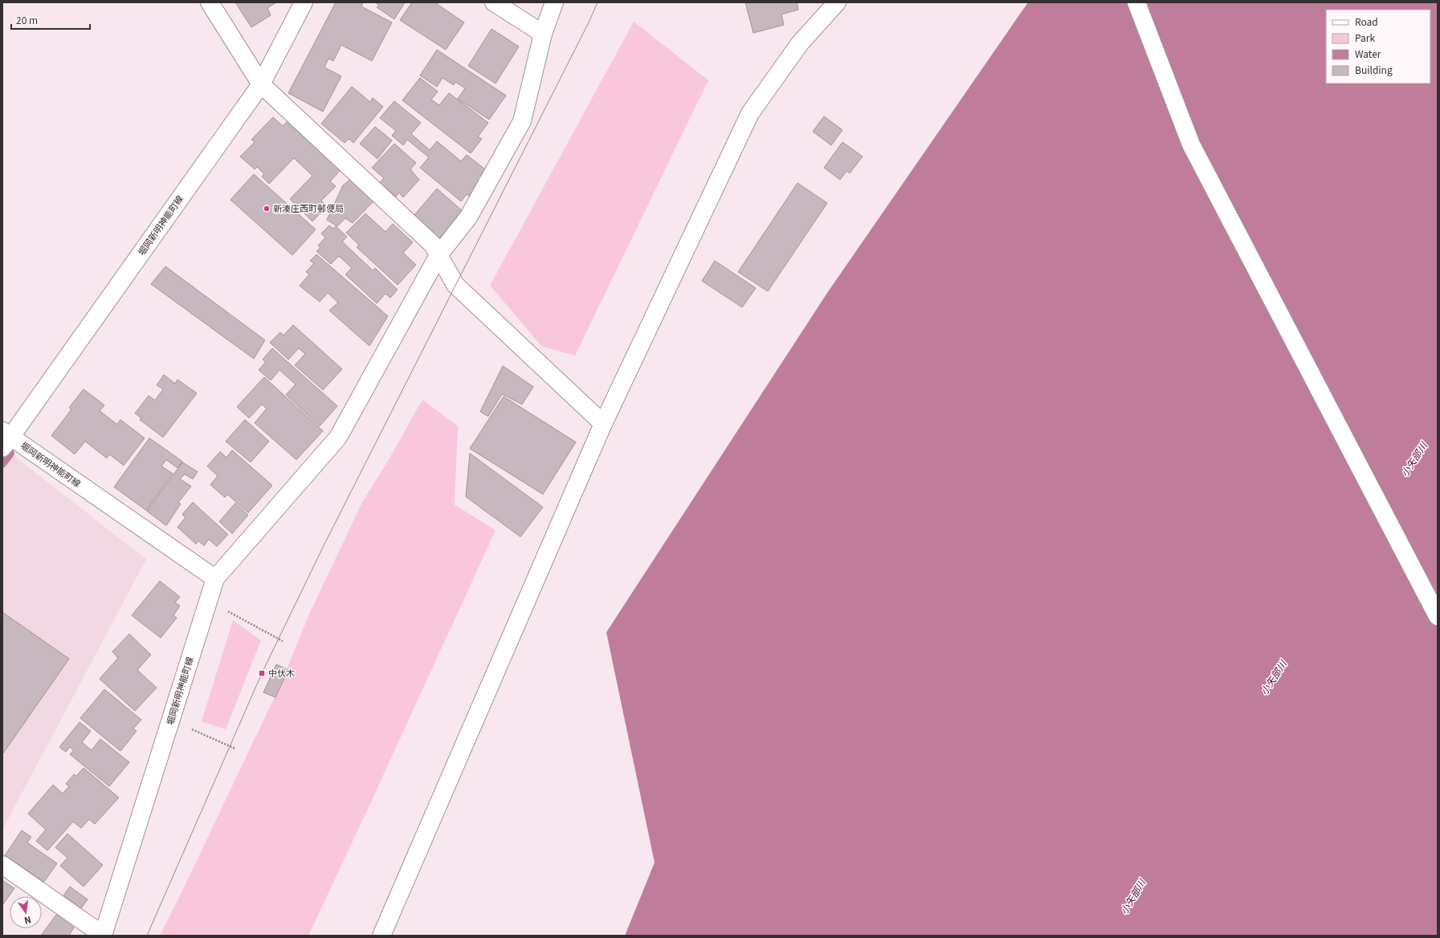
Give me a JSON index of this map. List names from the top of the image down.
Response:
{
  "streets": {
    "street": ["堀岡新明神能町線"]
  },
  "water": ["小矢部川"],
  "places": {
    "other": ["新湊庄西町郵便局"],
    "transit": ["中伏木"]
  },
  "legend": [
    "Road",
    "Park",
    "Water",
    "Building"
  ],
  "scale_bar": "20 m",
  "north": "bottom"
}
